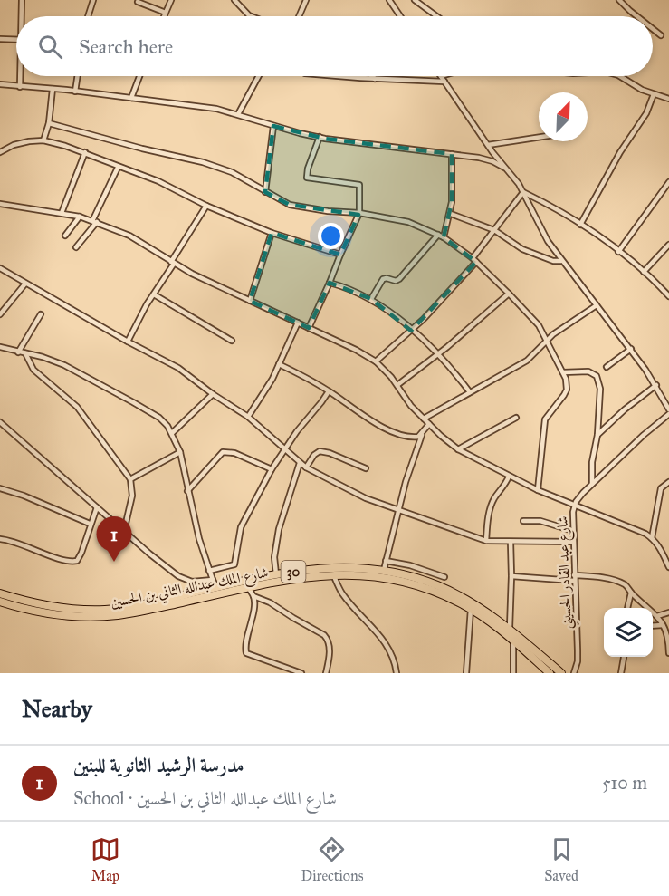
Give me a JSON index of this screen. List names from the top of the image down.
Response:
{
  "streets": {
    "main road": ["30", "شارع الملك عبدالله الثاني بن الحسين"],
    "street": ["شارع عبد القادر الحسيني"]
  },
  "north": "top right",
  "page": {
    "search": "Search here",
    "pins": "1",
    "heading": "Nearby",
    "list": [
      {
        "mark": "1",
        "name": "مدرسة الرشيد الثانوية للبنين",
        "note": "School · شارع الملك عبدالله الثاني بن الحسين",
        "value": "510 m"
      }
    ],
    "nav": ["Map", "Directions", "Saved"]
  }
}
